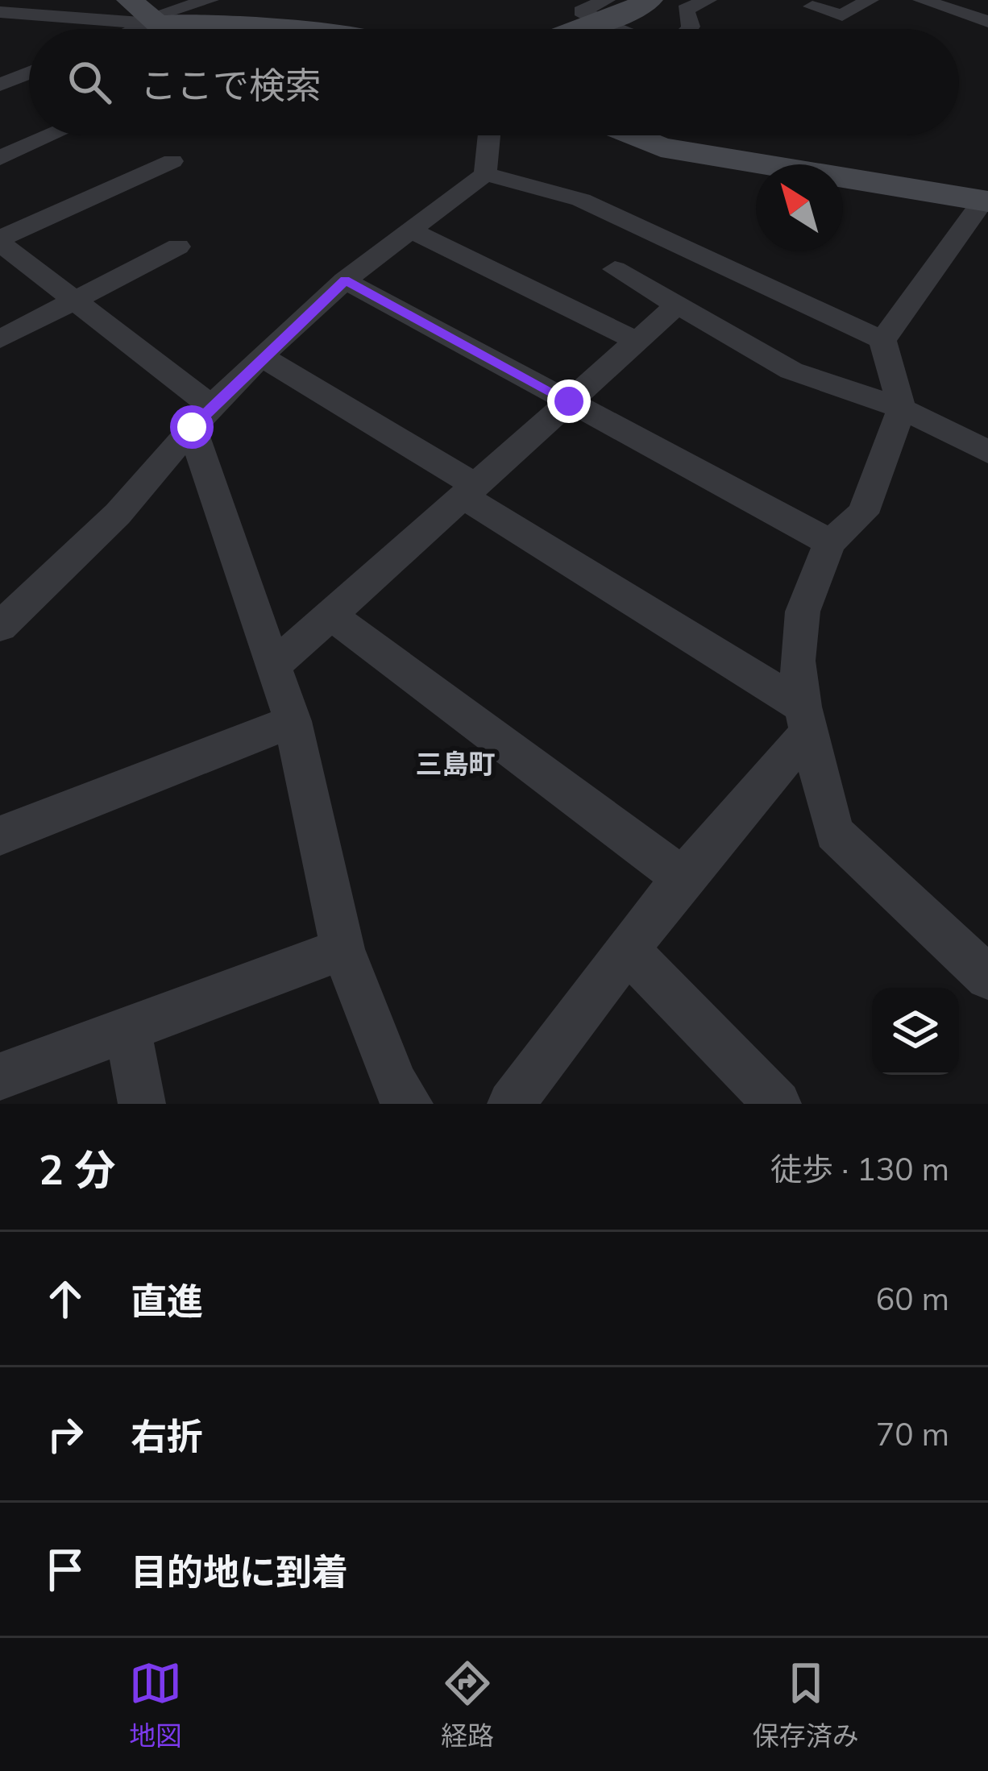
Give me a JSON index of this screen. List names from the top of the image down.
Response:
{
  "districts": ["三島町"],
  "north": "top left",
  "page": {
    "search": "ここで検索",
    "heading": ["2 分", "徒歩 · 130 m"],
    "list": [
      ["直進", "60 m"],
      ["右折", "70 m"],
      "目的地に到着"
    ],
    "nav": ["地図", "経路", "保存済み"]
  }
}
